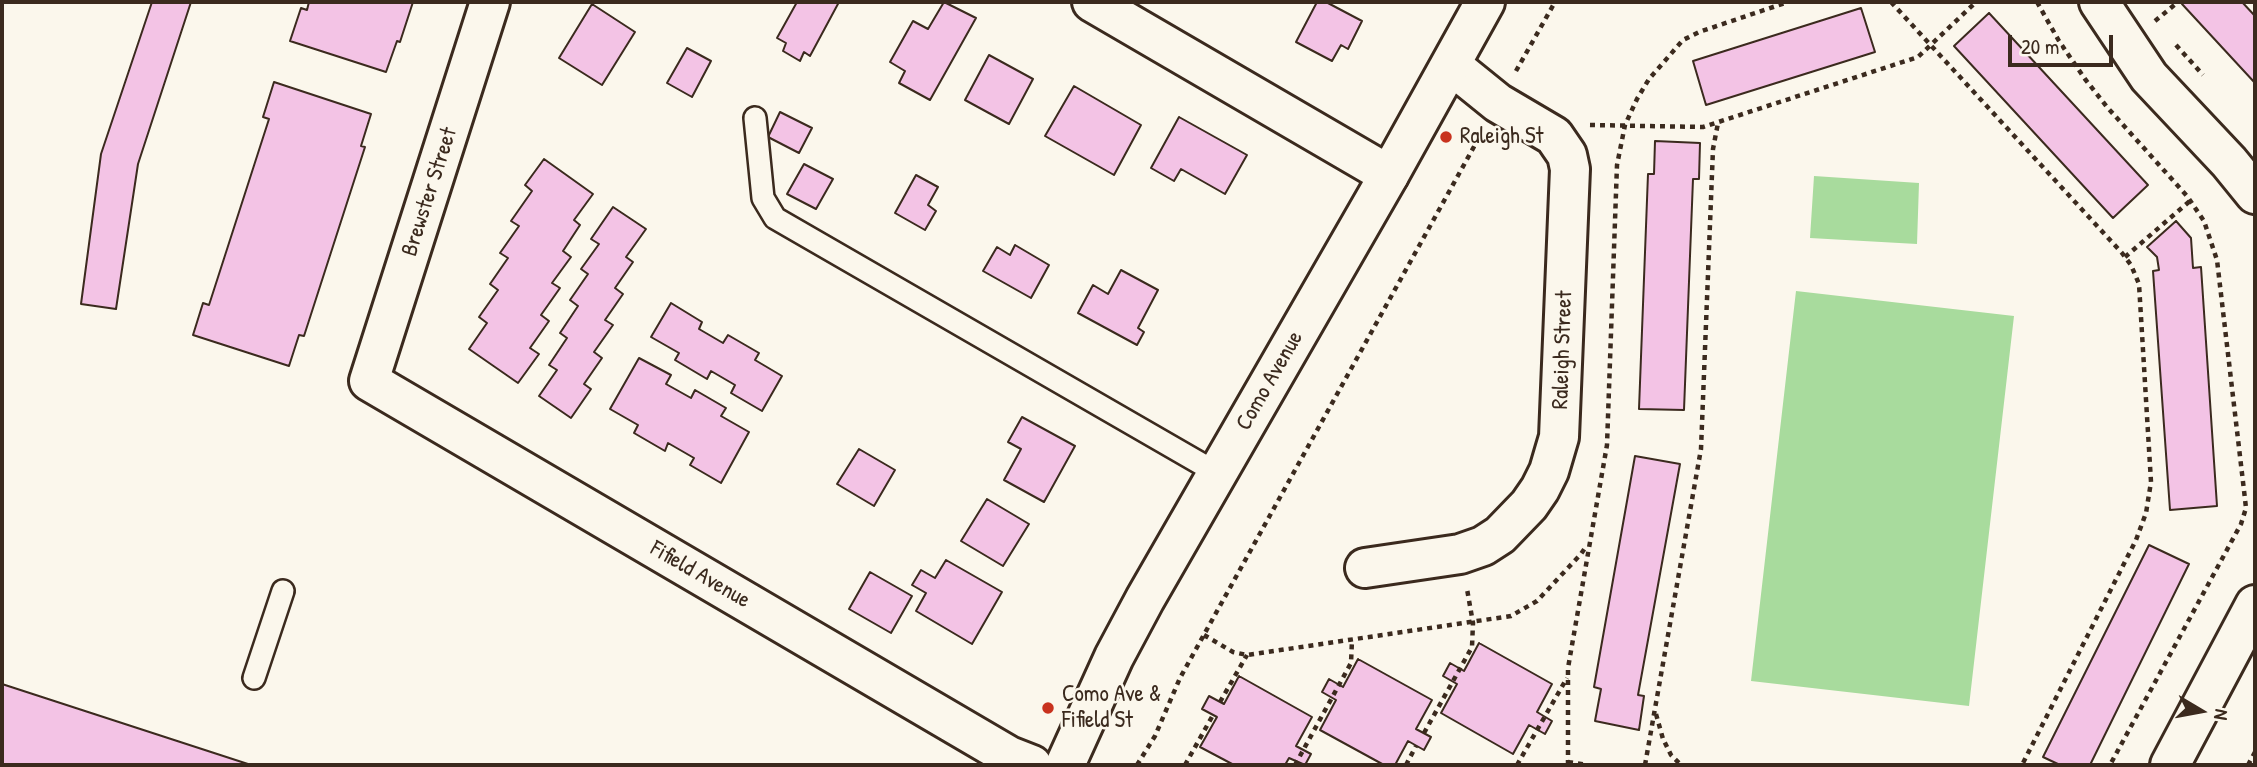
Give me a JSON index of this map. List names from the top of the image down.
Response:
{
  "streets": {
    "street": [
      "Brewster Street",
      "Raleigh Street",
      "Como Avenue",
      "Fifield Avenue"
    ]
  },
  "crossings": [
    ["Brewster Street", "Fifield Avenue"],
    ["Raleigh Street", "Como Avenue"]
  ],
  "places": ["Raleigh St", "Como Ave & Fifield St"],
  "scale_bar": "20 m",
  "north": "right"
}
